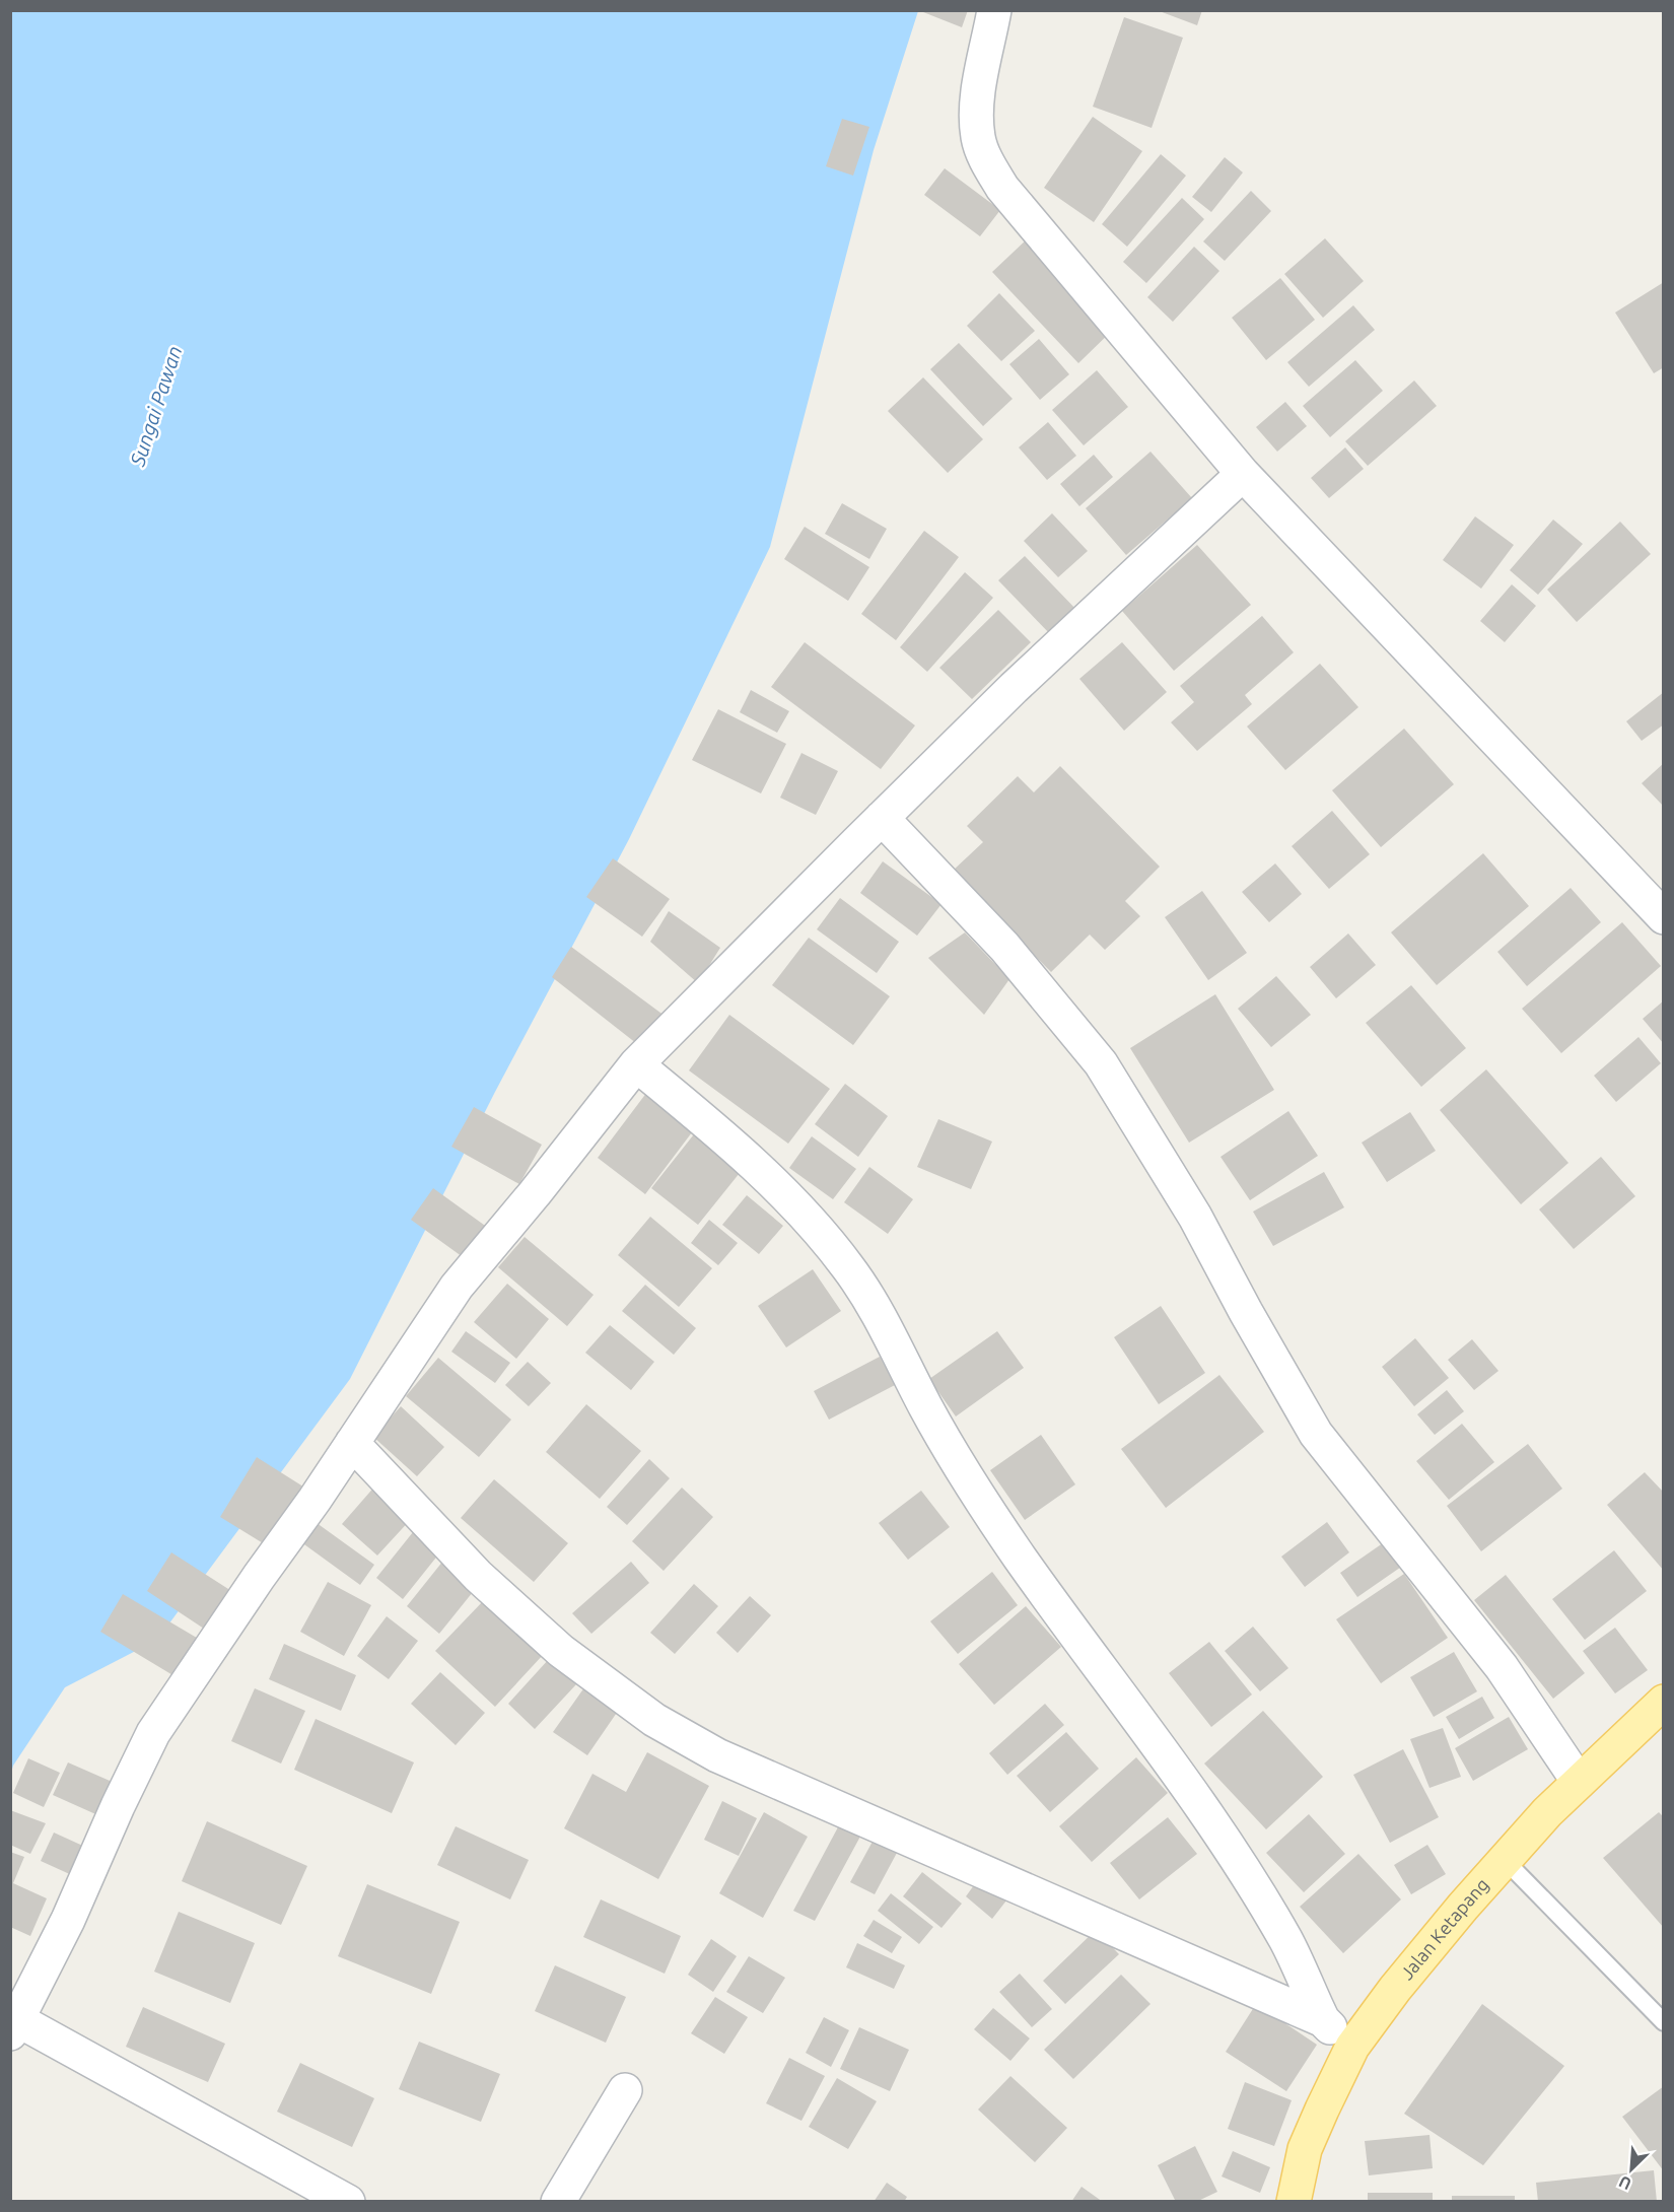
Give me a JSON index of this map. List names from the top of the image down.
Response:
{
  "streets": {
    "main road": ["Jalan Ketapang"]
  },
  "water": ["Sungai Pawan"],
  "north": "bottom left"
}
